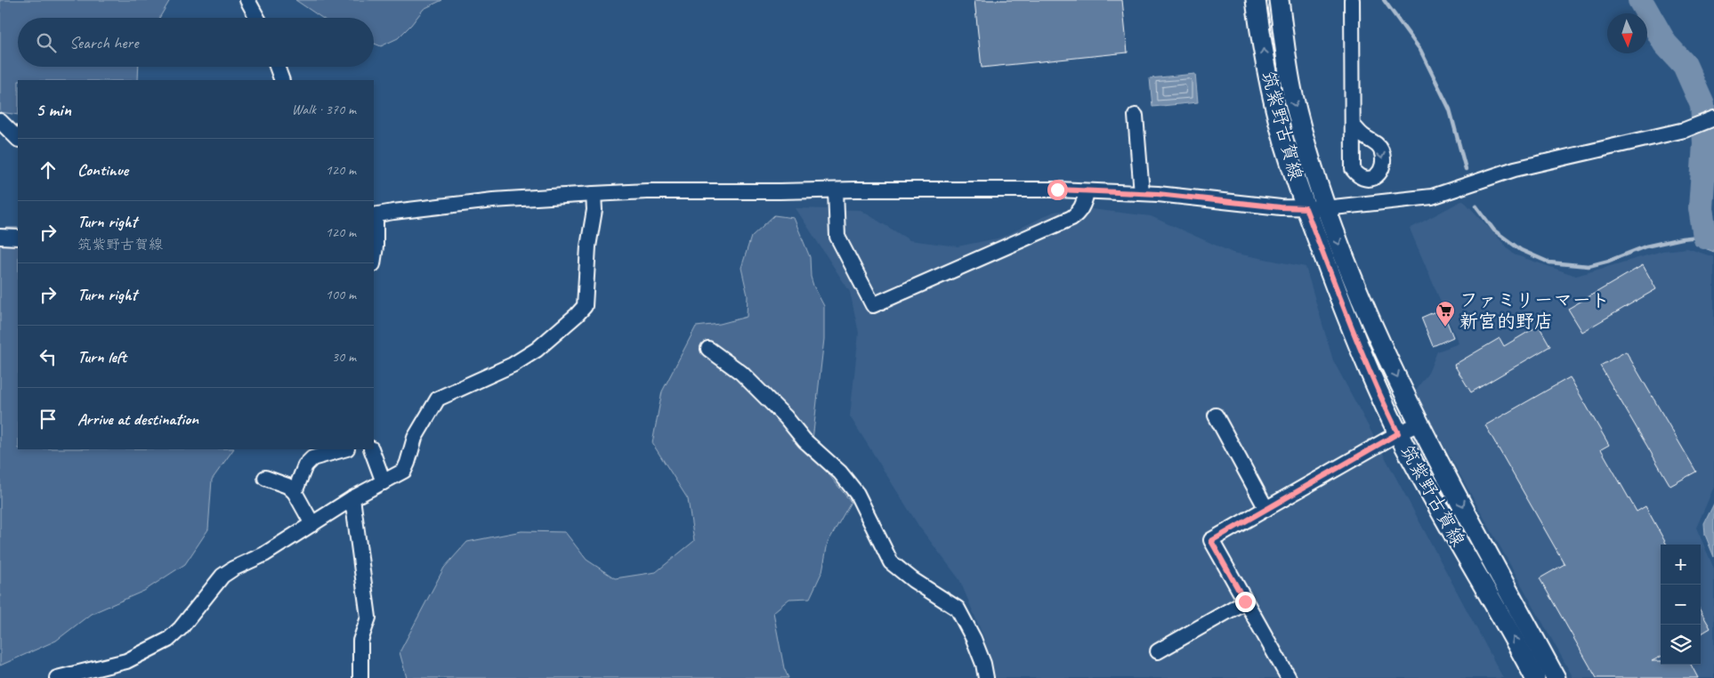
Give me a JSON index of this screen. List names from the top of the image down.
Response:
{
  "streets": {
    "main road": ["筑紫野古賀線"]
  },
  "places": {
    "supermarket": ["ファミリーマート 新宮的野店"]
  },
  "north": "bottom",
  "page": {
    "search": "Search here",
    "heading": ["5 min", "Walk · 370 m"],
    "list": [
      ["Continue", "120 m"],
      ["Turn right", "筑紫野古賀線", "120 m"],
      ["Turn right", "100 m"],
      ["Turn left", "30 m"],
      "Arrive at destination"
    ],
    "map_buttons": ["+", "−"]
  }
}
